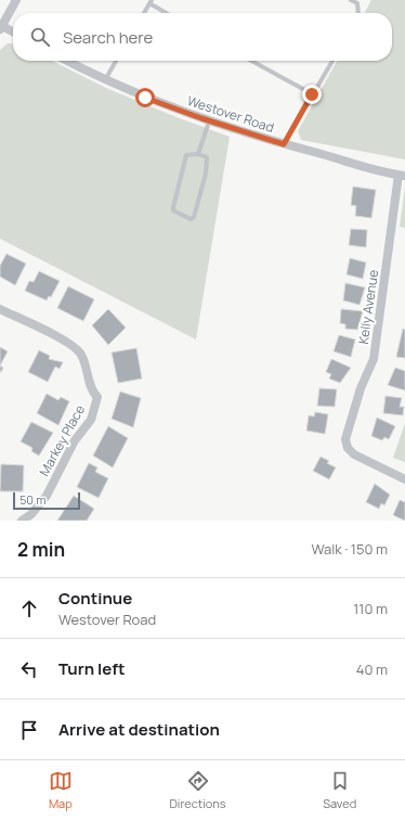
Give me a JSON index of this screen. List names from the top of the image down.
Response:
{
  "streets": {
    "street": ["Westover Road", "Kelly Avenue", "Markey Place"]
  },
  "crossings": [
    ["Westover Road", "Kelly Avenue"]
  ],
  "scale_bar": "50 m",
  "page": {
    "search": "Search here",
    "scale": "50 m",
    "heading": ["2 min", "Walk · 150 m"],
    "list": [
      ["Continue", "Westover Road", "110 m"],
      ["Turn left", "40 m"],
      "Arrive at destination"
    ],
    "nav": ["Map", "Directions", "Saved"]
  }
}
